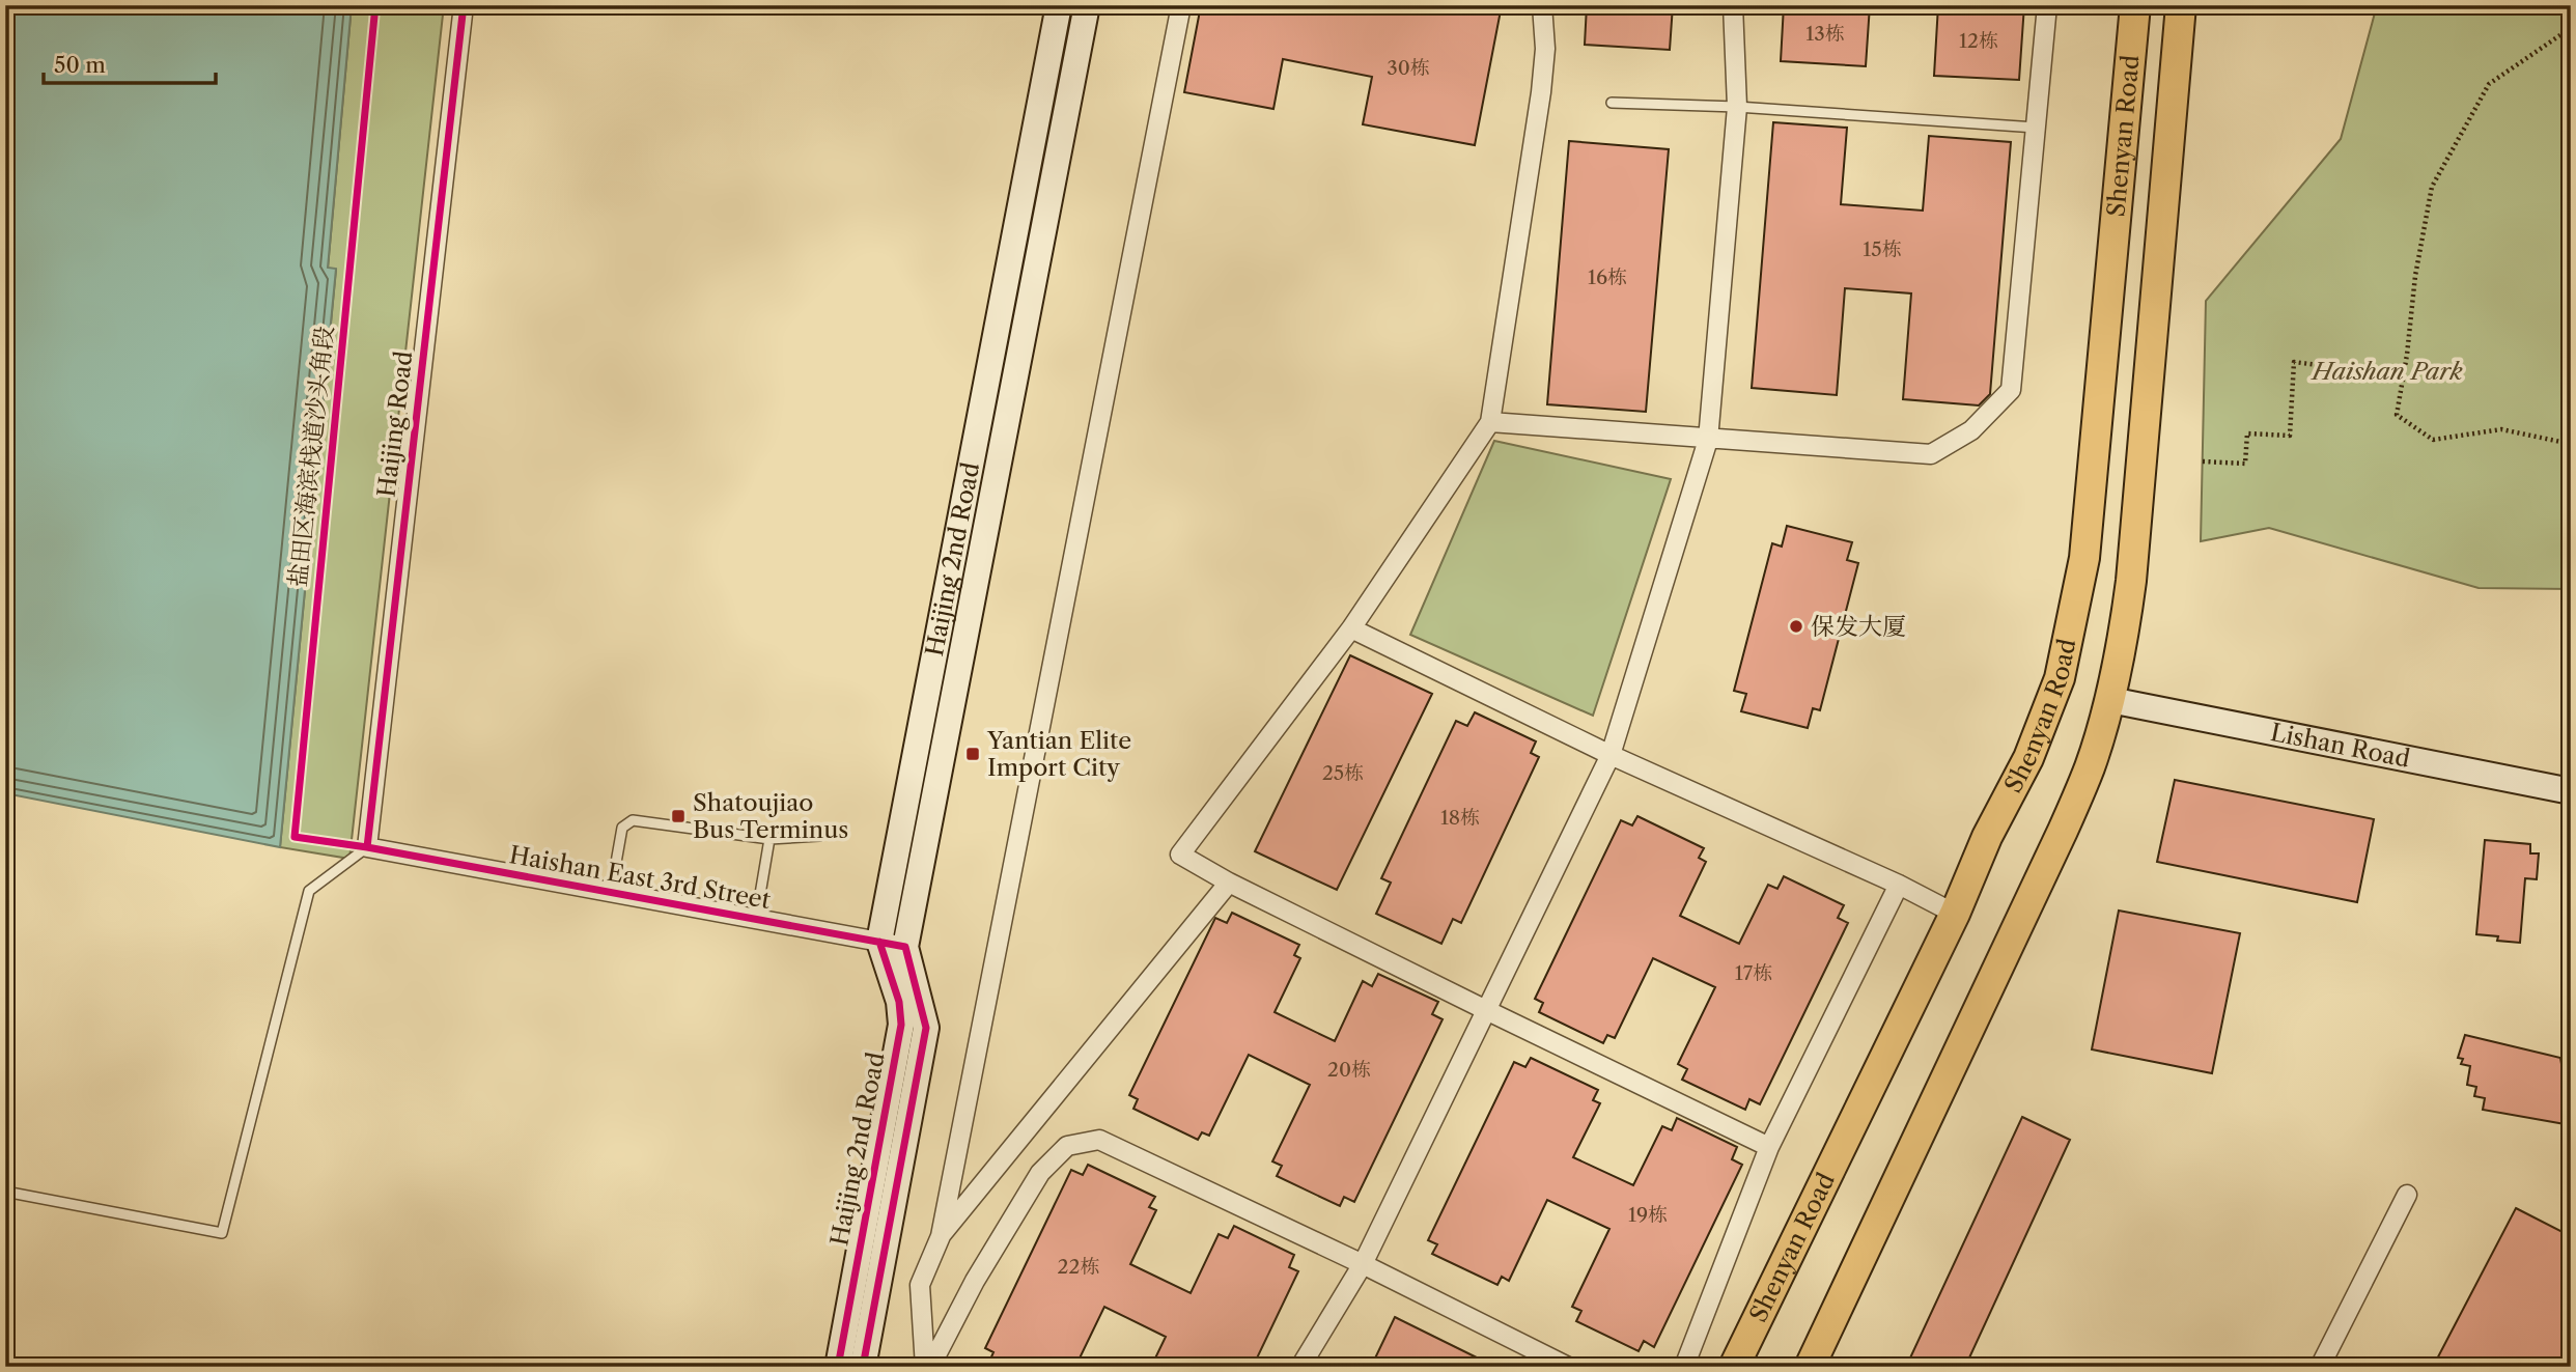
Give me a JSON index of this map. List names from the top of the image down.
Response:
{
  "streets": {
    "main road": ["Shenyan Road"],
    "street": [
      "Haijing Road",
      "Haijing 2nd Road",
      "Lishan Road",
      "Haishan East 3rd Street"
    ],
    "cycle path": ["盐田区海滨栈道沙头角段"]
  },
  "crossings": [
    ["Shenyan Road", "Lishan Road"],
    ["Haijing Road", "Haishan East 3rd Street"],
    ["Haijing 2nd Road", "Haishan East 3rd Street"]
  ],
  "parks": ["Haishan Park"],
  "places": {
    "other": ["保发大厦"],
    "transit": ["Yantian Elite Import City", "Shatoujiao Bus Terminus"]
  },
  "house_numbers": [
    "13栋",
    "12栋",
    "30栋",
    "15栋",
    "16栋",
    "25栋",
    "18栋",
    "17栋",
    "20栋",
    "19栋",
    "22栋"
  ],
  "scale_bar": "50 m"
}
